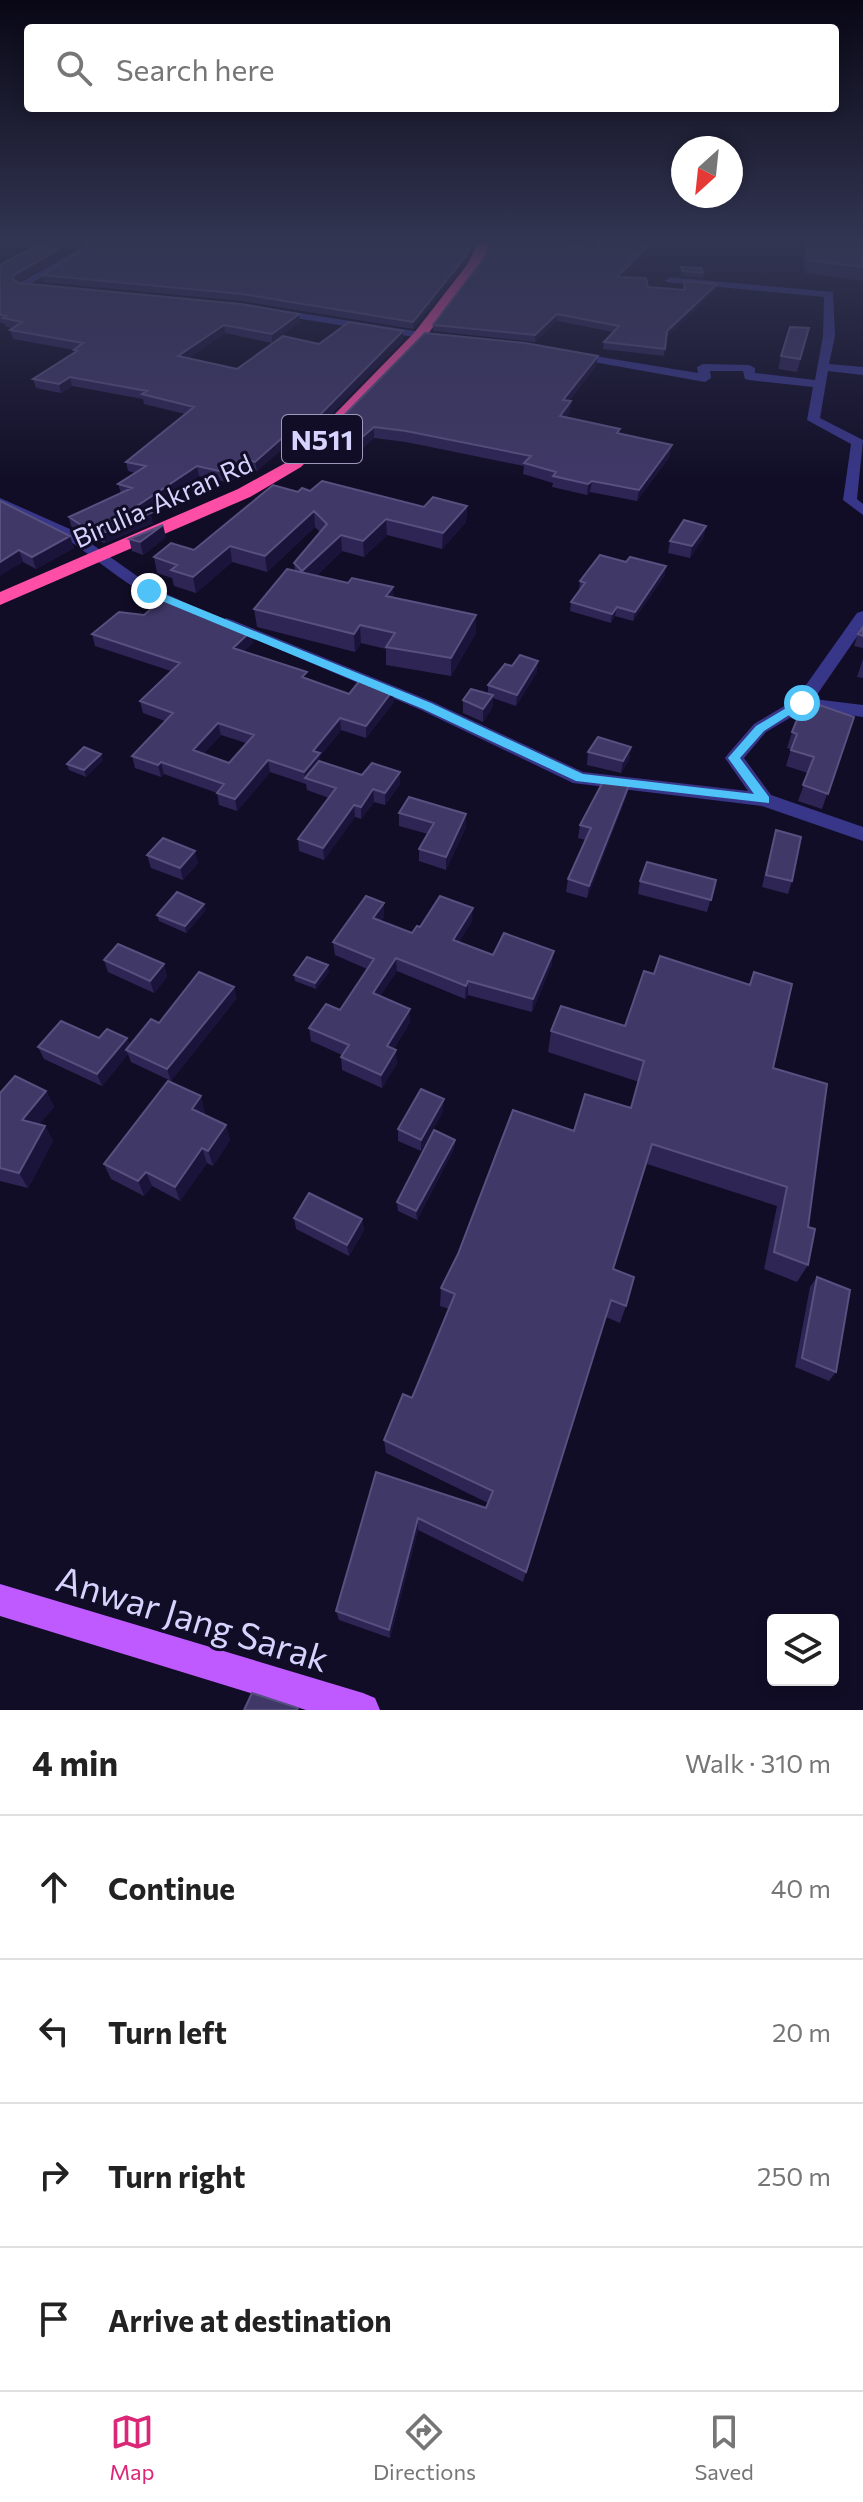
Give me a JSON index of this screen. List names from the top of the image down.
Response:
{
  "streets": {
    "highway": ["N511", "Birulia-Akran Rd"],
    "main road": ["Anwar Jang Sarak"]
  },
  "north": "bottom left",
  "page": {
    "search": "Search here",
    "heading": ["4 min", "Walk · 310 m"],
    "list": [
      ["Continue", "40 m"],
      ["Turn left", "20 m"],
      ["Turn right", "250 m"],
      "Arrive at destination"
    ],
    "nav": ["Map", "Directions", "Saved"]
  }
}
